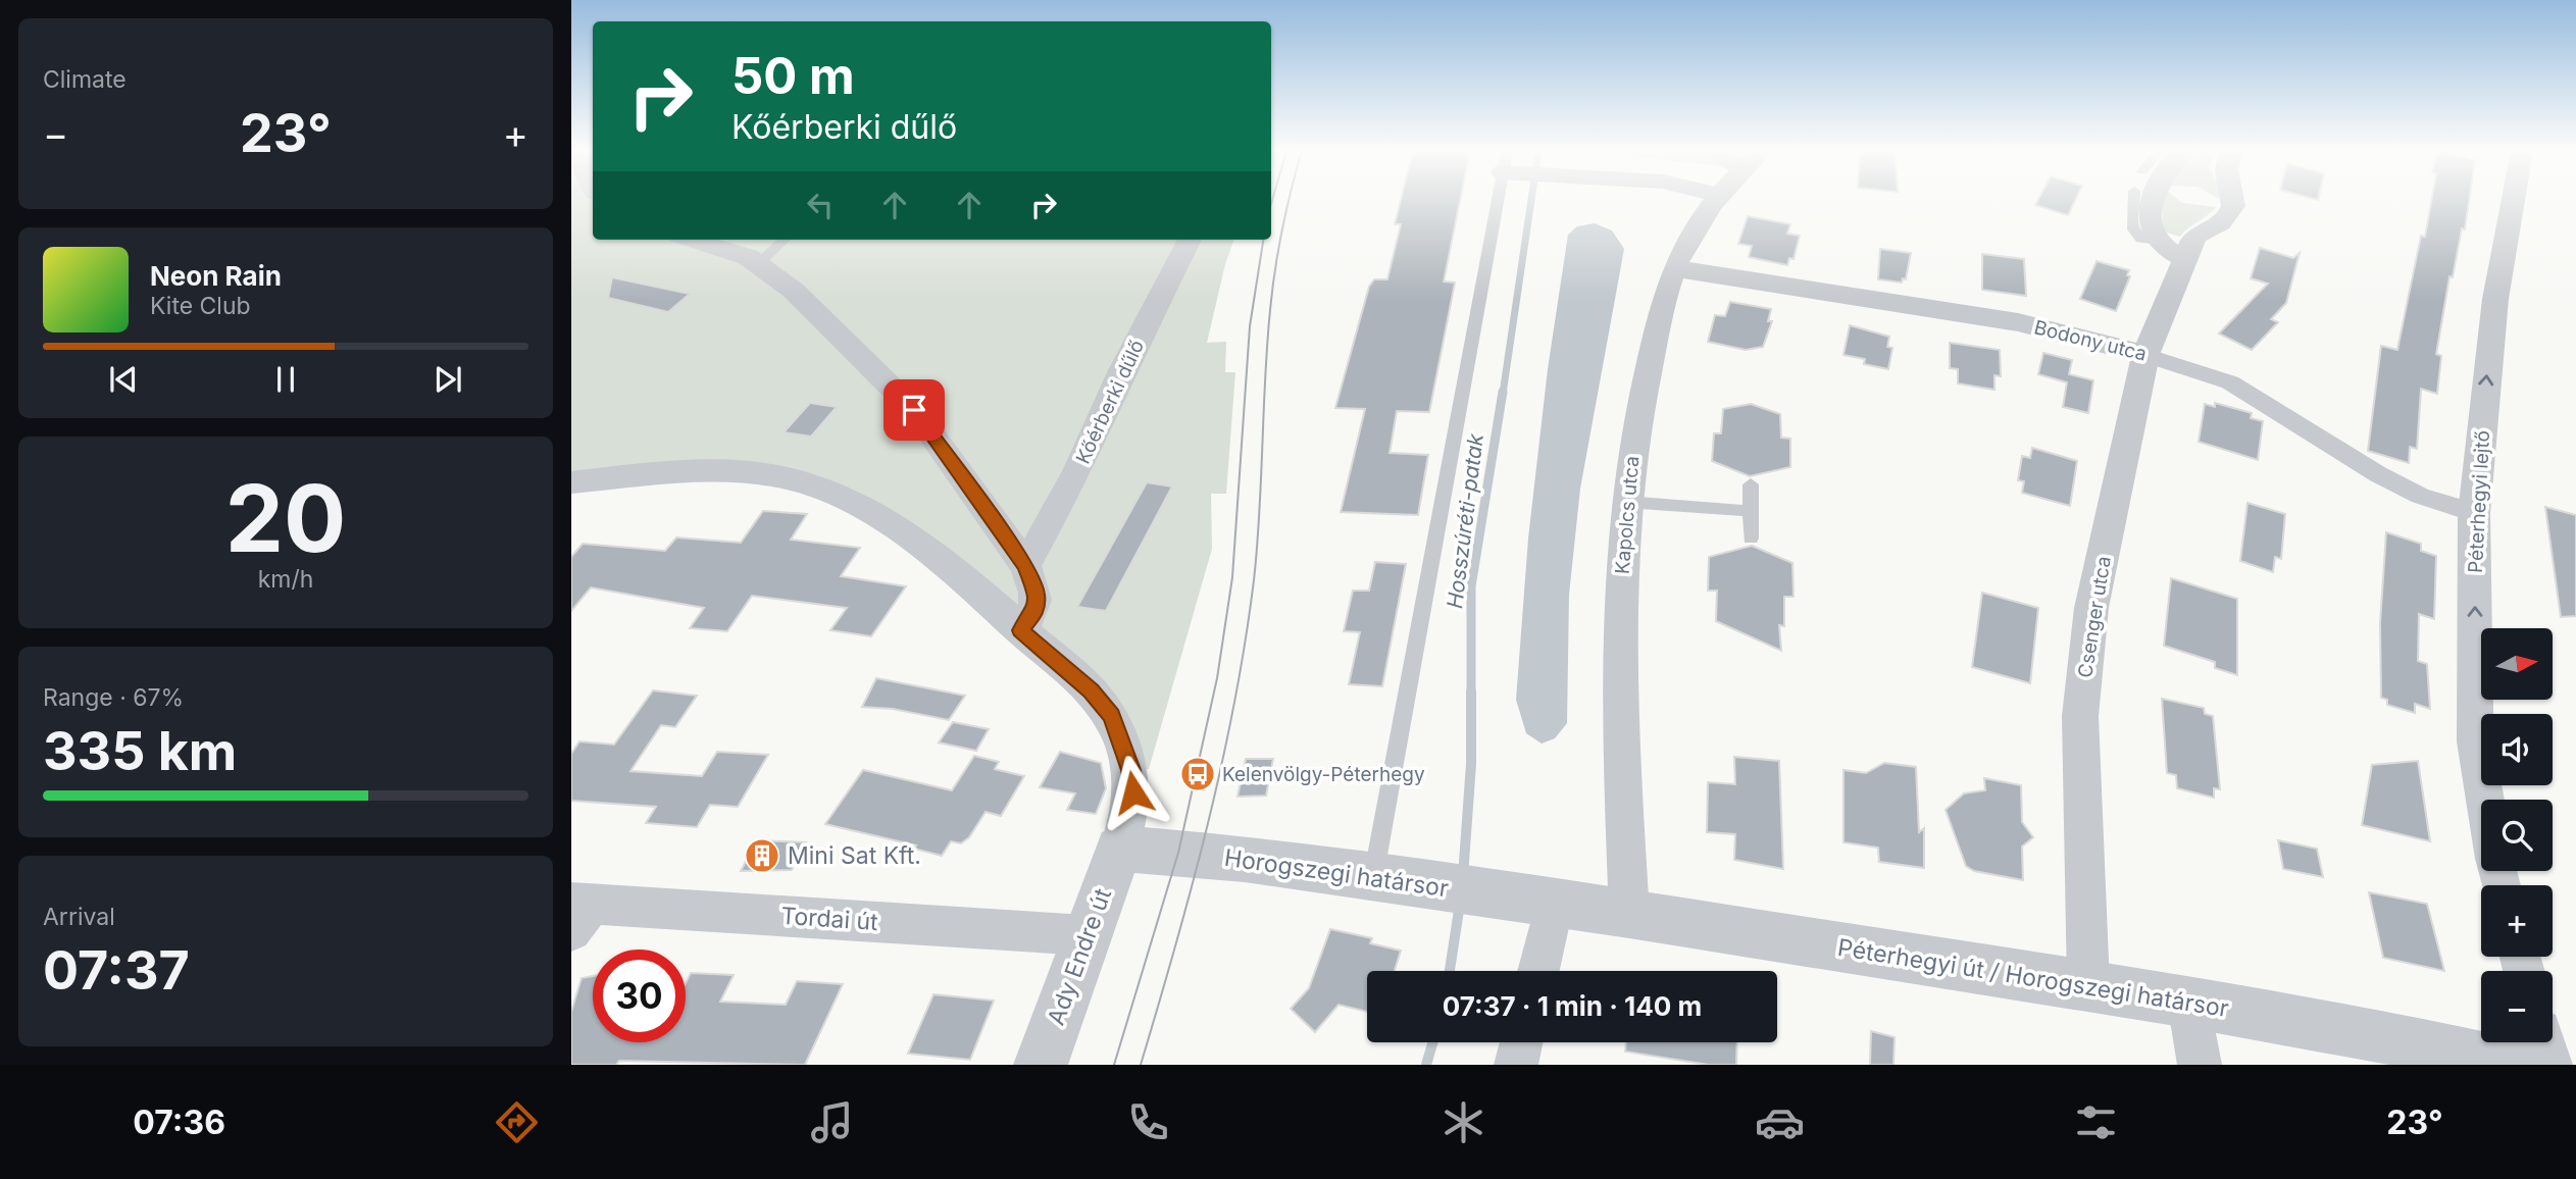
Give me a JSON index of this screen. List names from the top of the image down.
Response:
{
  "streets": {
    "street": [
      "Bodony utca",
      "Kőérberki dűlő",
      "Péterhegyi lejtő",
      "Kapolcs utca",
      "Csenger utca",
      "Horogszegi határsor",
      "Tordai út",
      "Ady Endre út",
      "Péterhegyi út / Horogszegi határsor"
    ]
  },
  "crossings": [
    ["Bodony utca", "Péterhegyi lejtő"],
    ["Bodony utca", "Kapolcs utca"],
    ["Bodony utca", "Csenger utca"],
    ["Kapolcs utca", "Péterhegyi út / Horogszegi határsor"],
    ["Csenger utca", "Péterhegyi út / Horogszegi határsor"],
    ["Horogszegi határsor", "Ady Endre út"],
    ["Horogszegi határsor", "Péterhegyi út / Horogszegi határsor"],
    ["Tordai út", "Ady Endre út"]
  ],
  "one_way": ["Péterhegyi lejtő"],
  "water": ["Hosszúréti-patak"],
  "places": {
    "bus stop": ["Kelenvölgy-Péterhegy"],
    "building": ["Mini Sat Kft."]
  },
  "north": "right",
  "page": {
    "tile": [
      "Climate",
      ["20", "km/h"],
      ["Range · 67%", "335 km"],
      ["Arrival", "07:37"]
    ],
    "turn": ["50 m", "Kőérberki dűlő"],
    "heat": ["−", "23°", "+"],
    "song": ["Neon Rain", "Kite Club"],
    "map_buttons": ["+", "−"],
    "limit": "30",
    "trip": "07:37 · 1 min · 140 m",
    "tabs": ["07:36", "23°"]
  }
}
